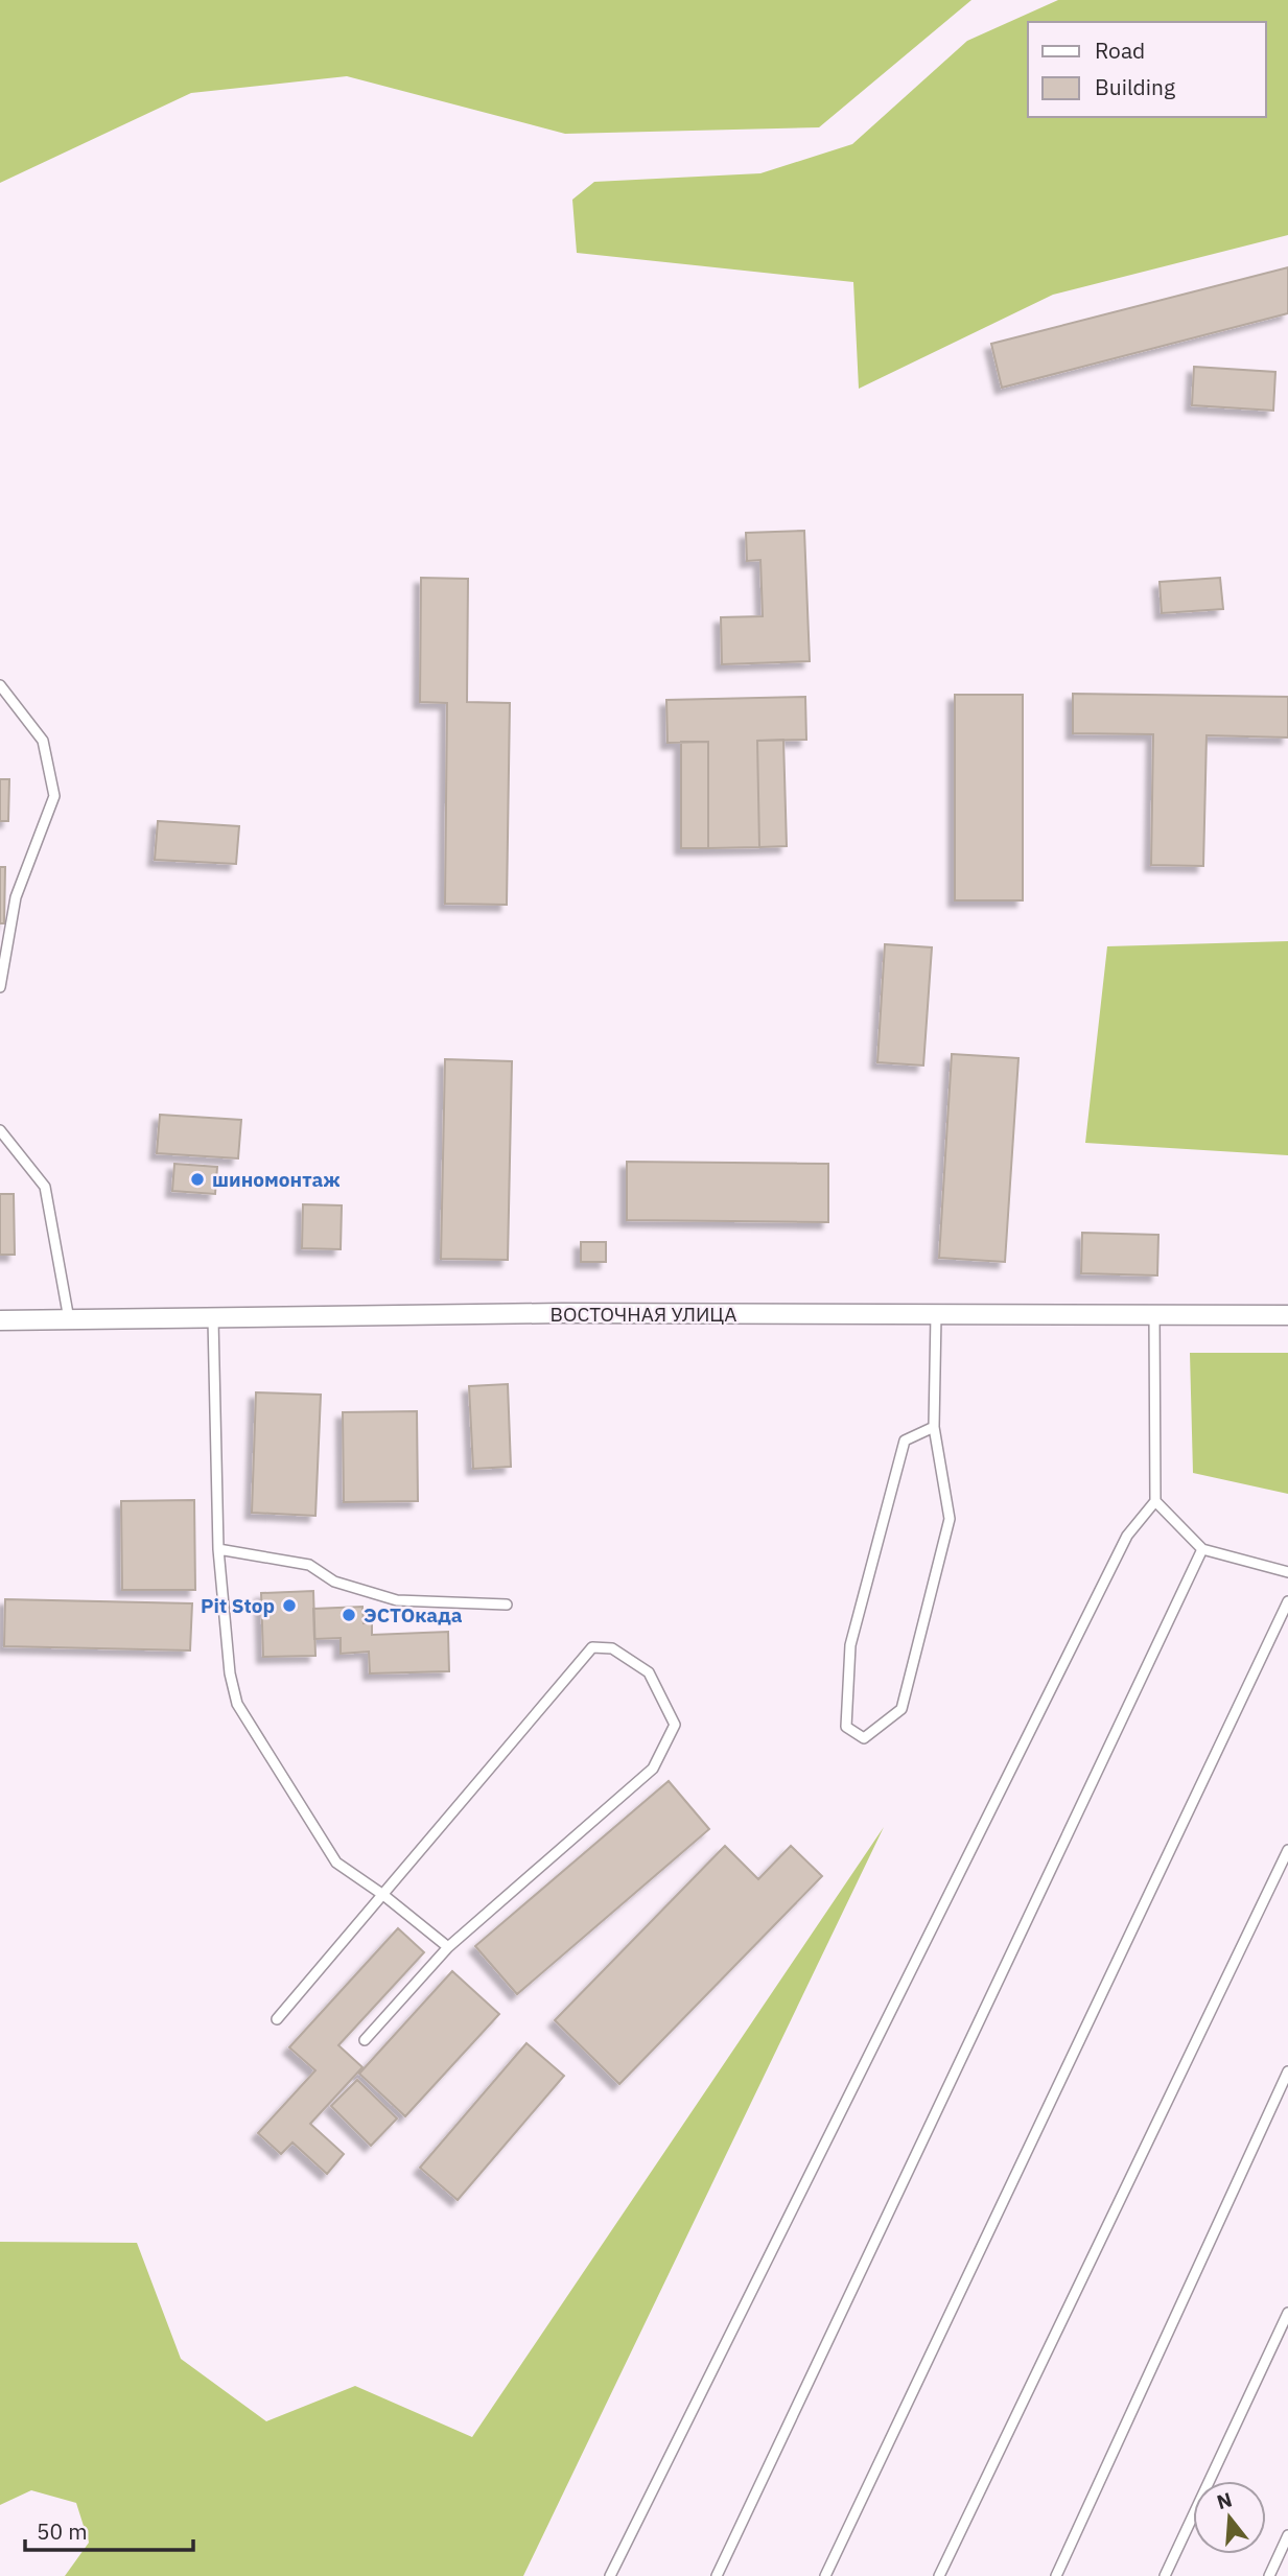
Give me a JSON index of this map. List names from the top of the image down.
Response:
{
  "streets": {
    "street": ["ВОСТОЧНАЯ УЛИЦА"]
  },
  "places": ["шиномонтаж", "Pit Stop", "ЭСТОкада"],
  "legend": ["Road", "Building"],
  "scale_bar": "50 m",
  "north": "top"
}
